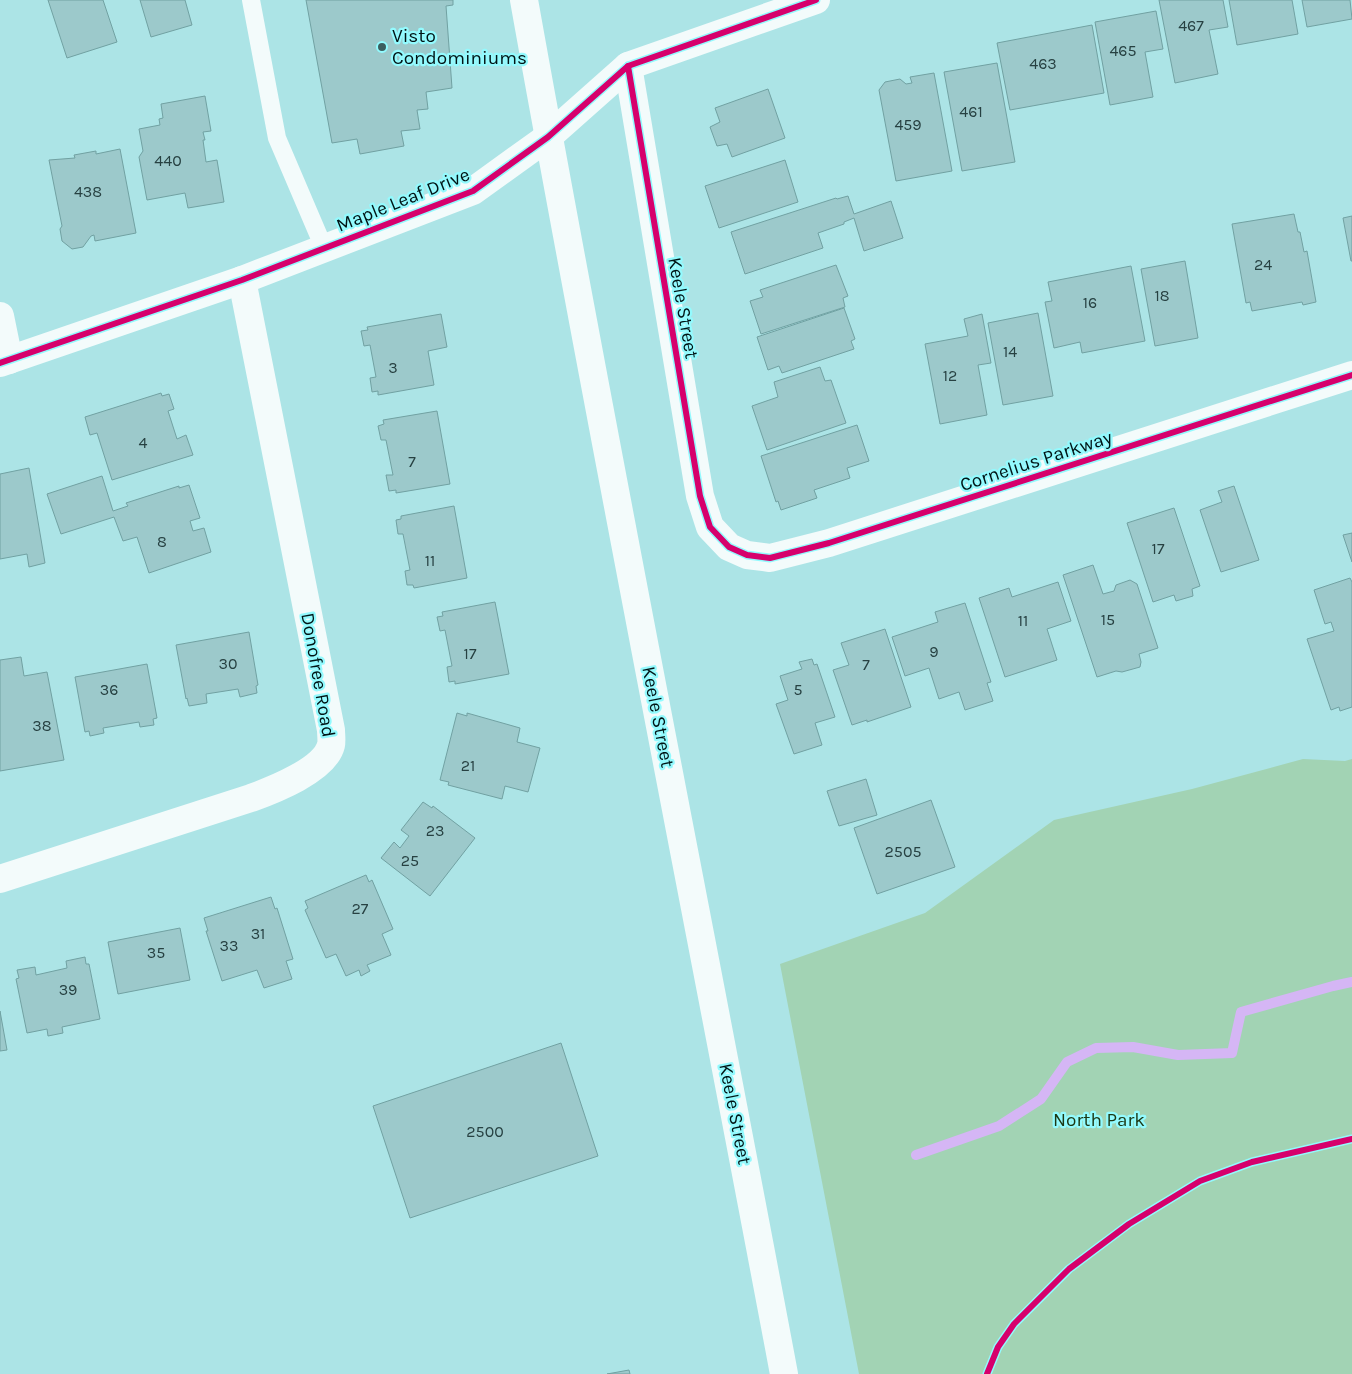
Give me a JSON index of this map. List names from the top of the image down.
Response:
{
  "streets": {
    "street": [
      "Maple Leaf Drive",
      "Keele Street",
      "Cornelius Parkway",
      "Donofree Road"
    ]
  },
  "crossings": [
    ["Maple Leaf Drive", "Keele Street"],
    ["Maple Leaf Drive", "Donofree Road"],
    ["Keele Street", "Cornelius Parkway"]
  ],
  "parks": ["North Park"],
  "places": ["Visto Condominiums"],
  "house_numbers": [
    "467",
    "465",
    "463",
    "461",
    "459",
    "440",
    "438",
    "24",
    "18",
    "16",
    "14",
    "3",
    "12",
    "4",
    "7",
    "8",
    "17",
    "11",
    "15",
    "11",
    "9",
    "17",
    "30",
    "7",
    "36",
    "5",
    "38",
    "21",
    "23",
    "2505",
    "25",
    "27",
    "31",
    "33",
    "35",
    "39",
    "2500"
  ]
}
